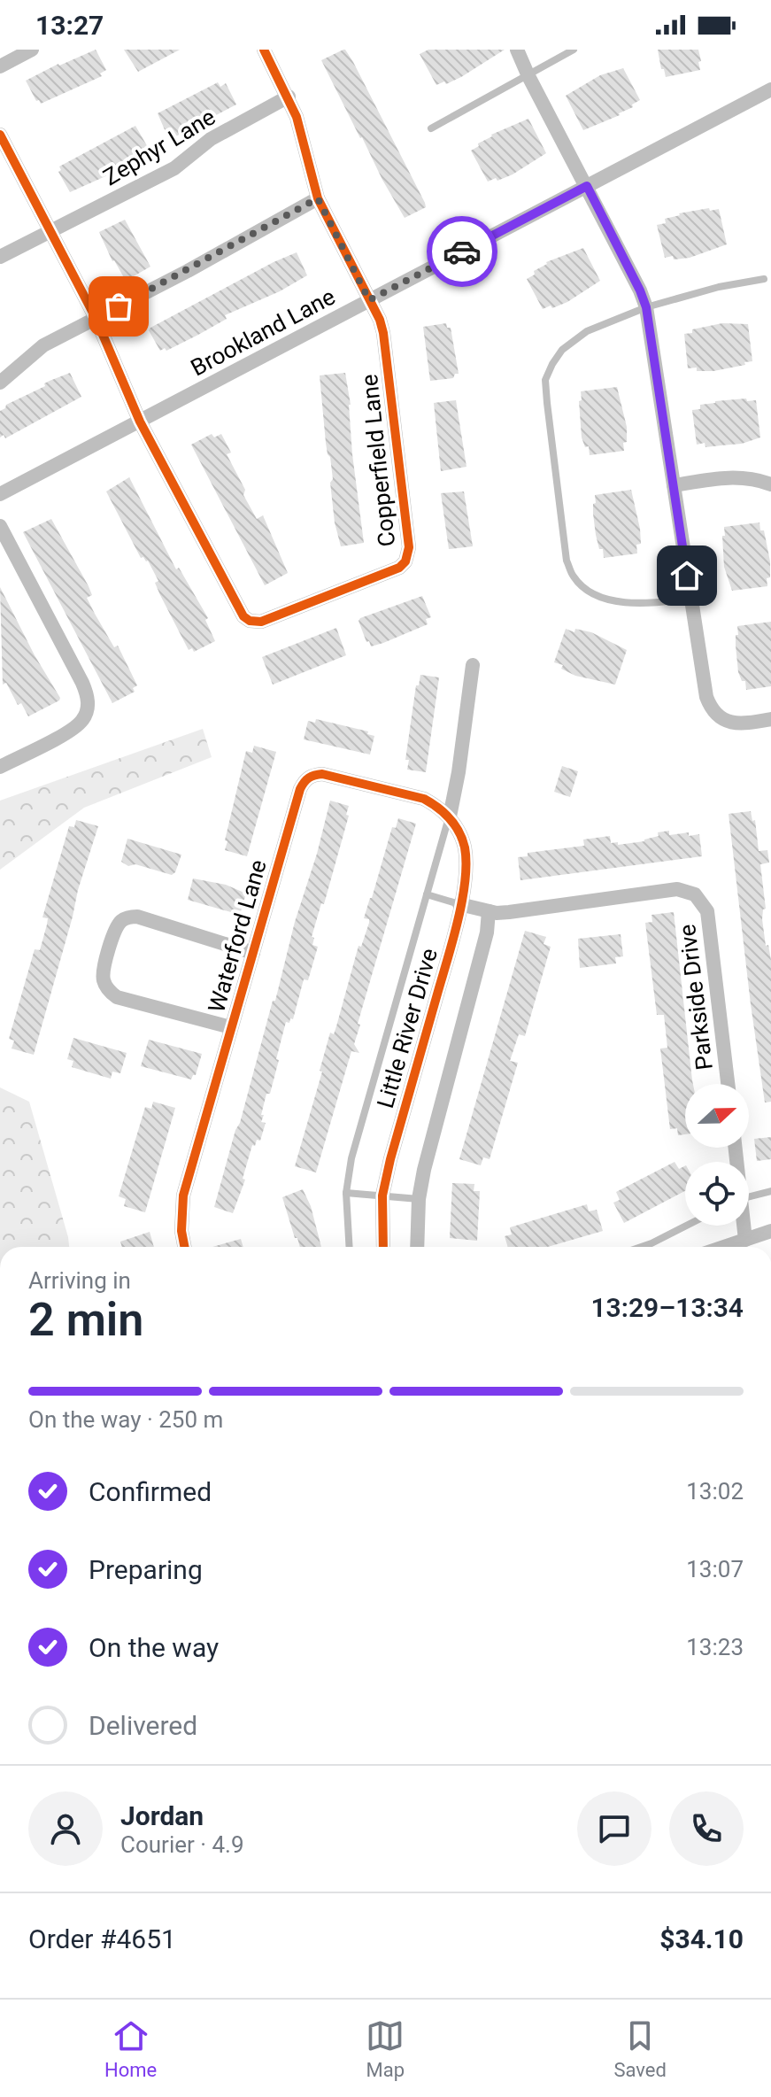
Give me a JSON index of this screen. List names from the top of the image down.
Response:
{
  "streets": {
    "street": [
      "Zephyr Lane",
      "Brookland Lane",
      "Copperfield Lane",
      "Waterford Lane",
      "Parkside Drive",
      "Little River Drive"
    ]
  },
  "crossings": [
    ["Brookland Lane", "Copperfield Lane"],
    ["Waterford Lane", "Little River Drive"],
    ["Parkside Drive", "Little River Drive"]
  ],
  "north": "right",
  "page": {
    "status": "13:27",
    "heading": ["2 min", "Arriving in", "13:29–13:34"],
    "panel": [
      "Jordan",
      "Courier · 4.9",
      "Order #4651",
      "$34.10"
    ],
    "bar": "On the way · 250 m",
    "list": [
      ["Confirmed", "13:02"],
      ["Preparing", "13:07"],
      ["On the way", "13:23"],
      "Delivered"
    ],
    "tabs": ["Home", "Map", "Saved"]
  }
}
